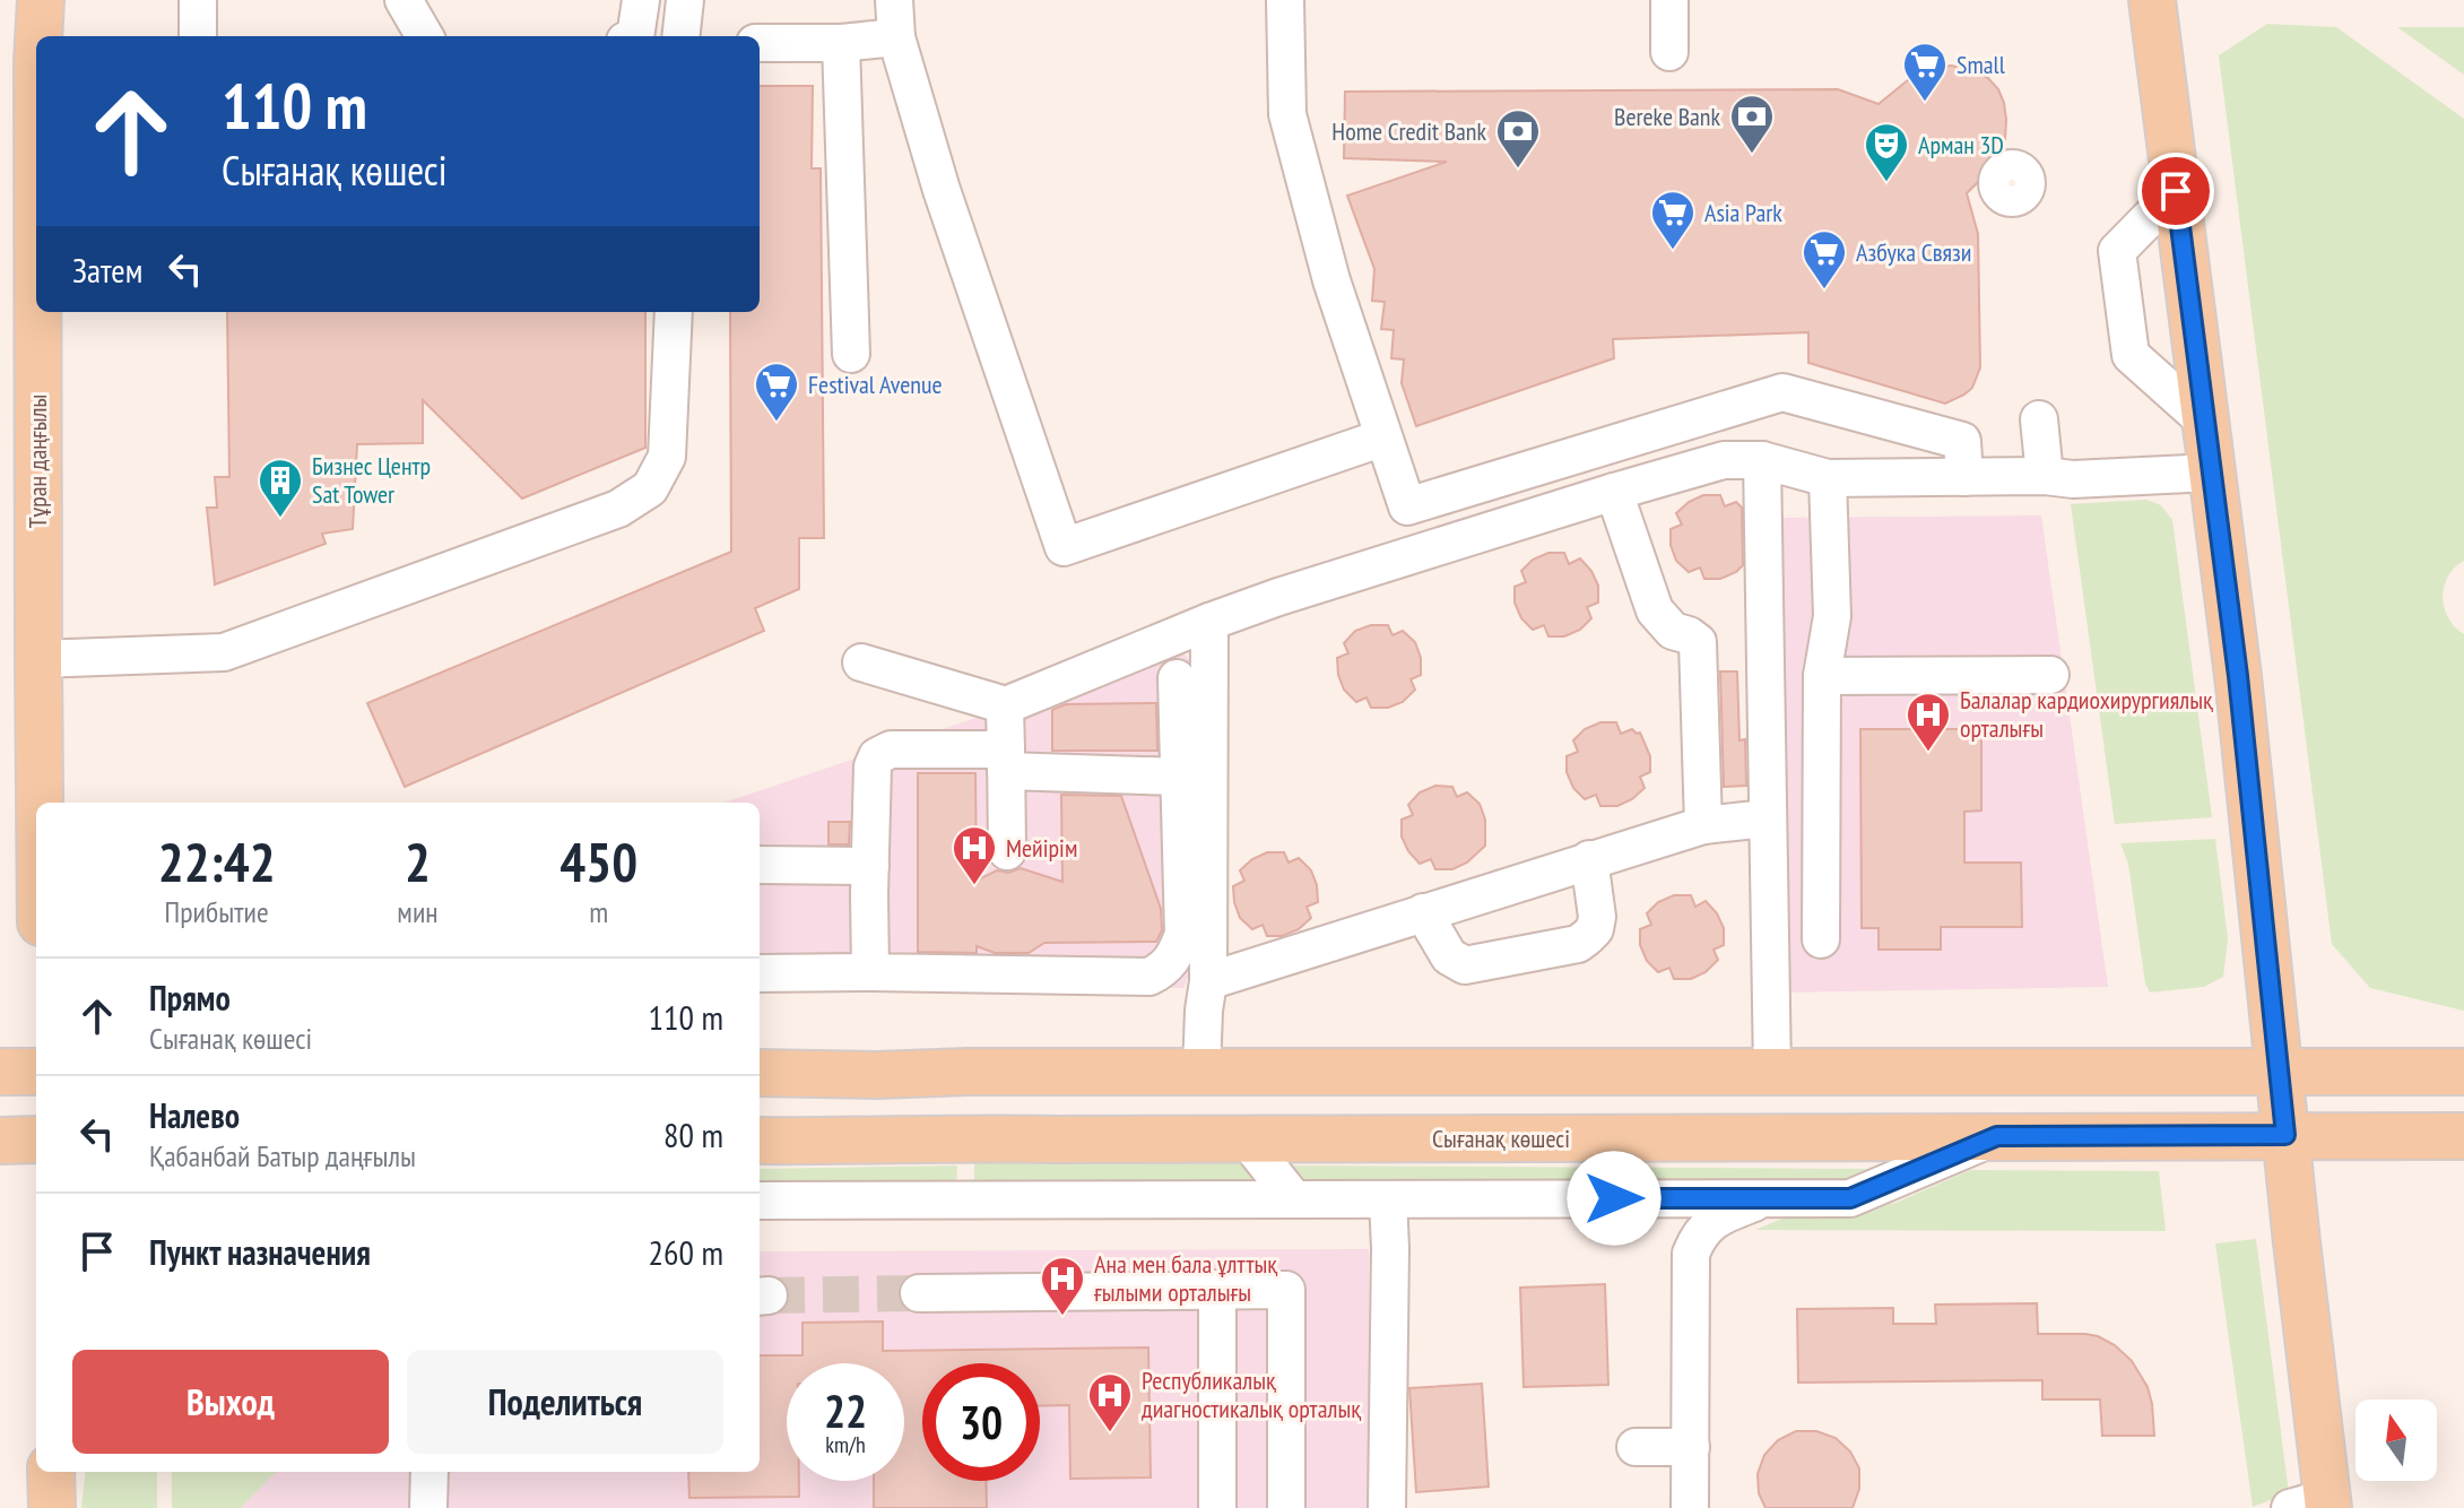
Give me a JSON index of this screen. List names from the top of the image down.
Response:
{
  "streets": {
    "main road": ["Тұран даңғылы", "Сығанақ көшесі"]
  },
  "places": {
    "supermarket": [
      "Small",
      "Asia Park",
      "Азбука Связи",
      "Festival Avenue"
    ],
    "bank": ["Bereke Bank", "Home Credit Bank"],
    "theatre": ["Арман 3D"],
    "building": ["Бизнес Центр Sat Tower"],
    "hospital": [
      "Балалар кардиохирургиялық орталығы",
      "Мейірім",
      "Ана мен бала ұлттық ғылыми орталығы",
      "Республикалық диагностикалық орталық"
    ]
  },
  "north": "top",
  "page": {
    "turn": ["110 m", "Сығанақ көшесі"],
    "then": "Затем",
    "eta": [
      "22:42",
      "Прибытие",
      "2",
      "мин",
      "450",
      "m"
    ],
    "list": [
      {
        "name": "Прямо",
        "note": "Сығанақ көшесі",
        "value": "110 m"
      },
      {
        "name": "Налево",
        "note": "Қабанбай Батыр даңғылы",
        "value": "80 m"
      },
      {
        "name": "Пункт назначения",
        "value": "260 m"
      }
    ],
    "buttons": ["Выход", "Поделиться"],
    "speed": "22 km/h",
    "limit": "30"
  }
}
